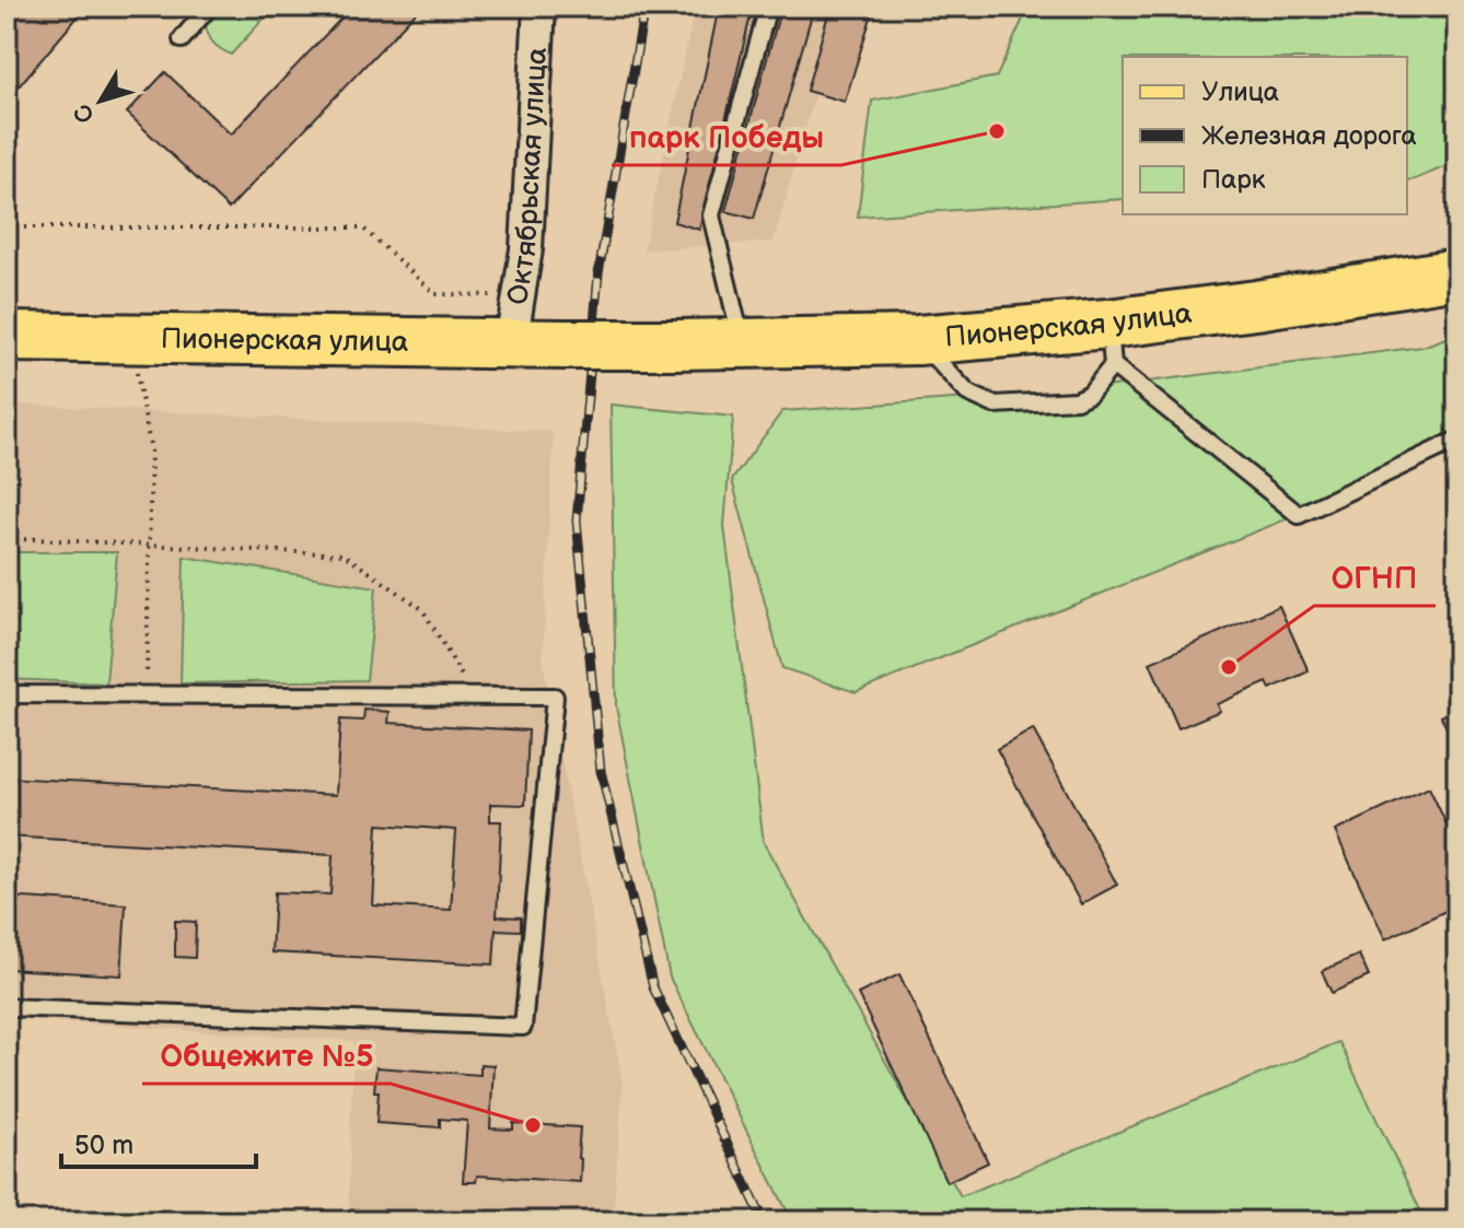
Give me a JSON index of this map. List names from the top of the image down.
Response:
{
  "streets": {
    "main road": ["Пионерская улица"],
    "street": ["Октябрьская улица"]
  },
  "crossings": [
    ["Октябрьская улица", "Пионерская улица"]
  ],
  "places": ["парк Победы", "ОГНП", "Общежите №5"],
  "legend": ["Улица", "Железная дорога", "Парк"],
  "scale_bar": "50 m",
  "north": "bottom left"
}
